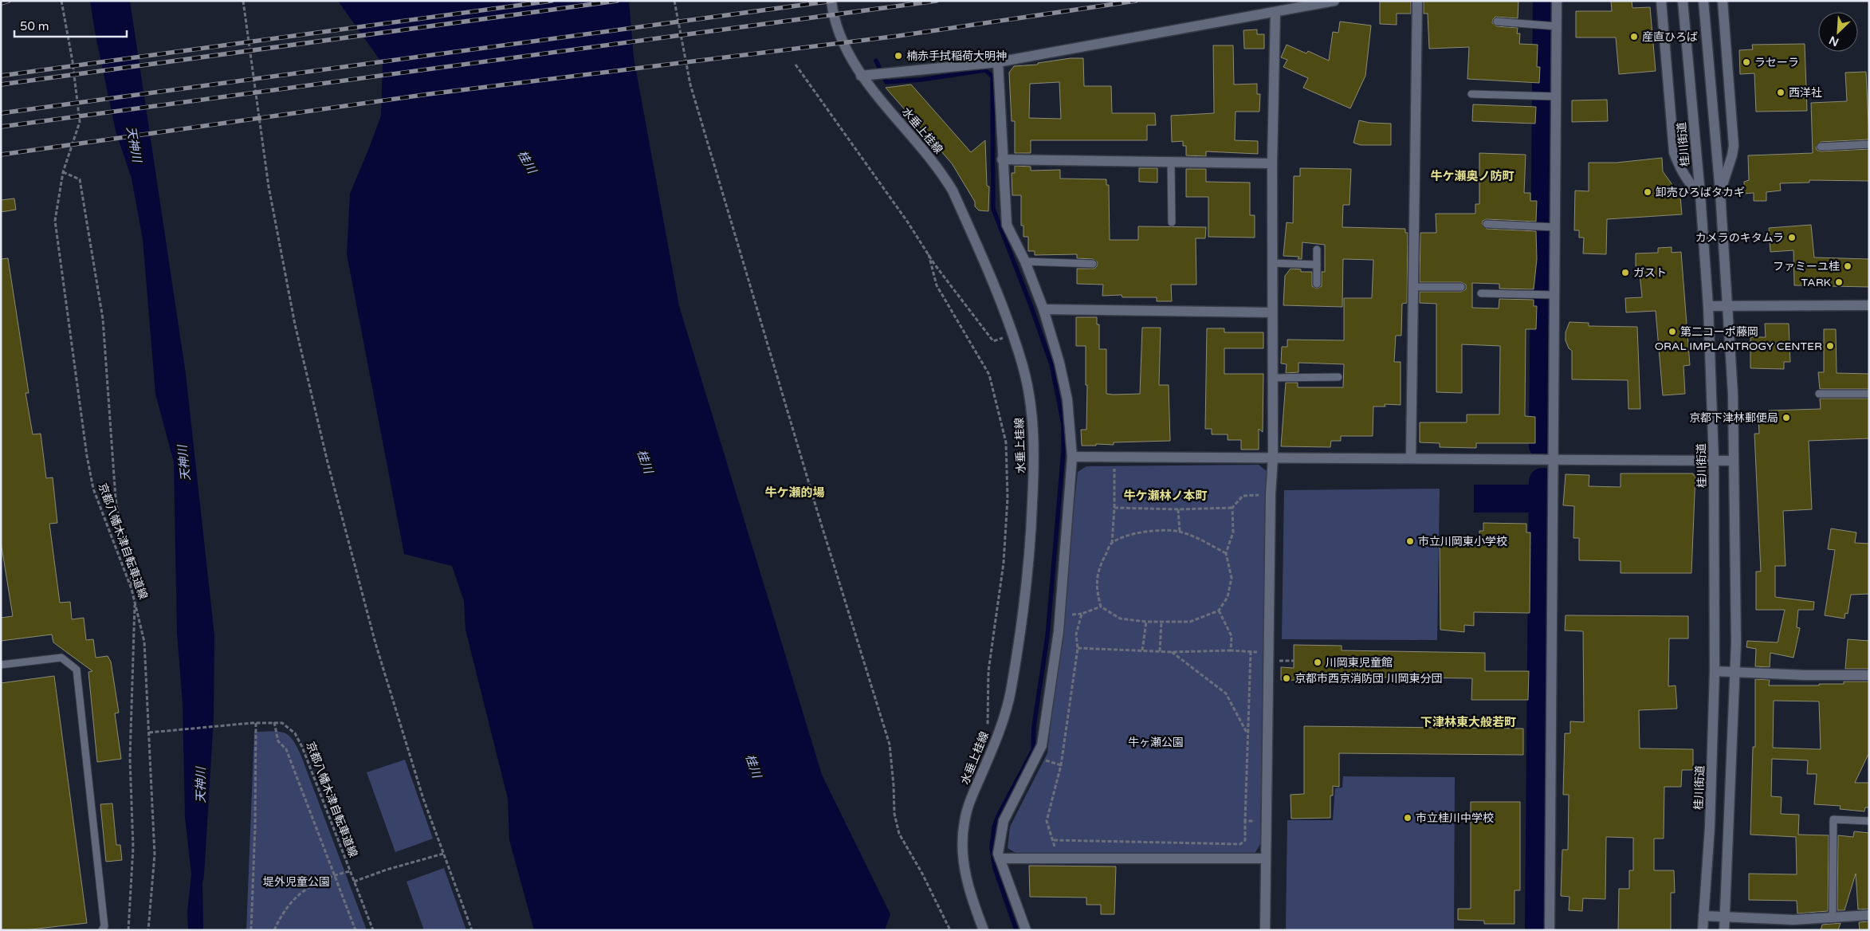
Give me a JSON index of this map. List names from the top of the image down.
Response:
{
  "streets": {
    "street": ["水垂上桂線", "桂川街道"],
    "path": ["京都八幡木津自転車道線"]
  },
  "districts": [
    "牛ケ瀬奥ノ防町",
    "牛ケ瀬的場",
    "牛ケ瀬林ノ本町",
    "下津林東大般若町"
  ],
  "water": ["天神川", "桂川"],
  "parks": ["牛ヶ瀬公園", "堤外児童公園"],
  "places": [
    "産直ひろば",
    "楠赤手拭稲荷大明神",
    "ラセーラ",
    "西洋社",
    "卸売ひろばタカギ",
    "カメラのキタムラ",
    "ファミーユ桂",
    "ガスト",
    "TARK",
    "第二コーポ藤岡",
    "ORAL IMPLANTROGY CENTER",
    "京都下津林郵便局",
    "市立川岡東小学校",
    "川岡東児童館",
    "京都市西京消防団 川岡東分団",
    "市立桂川中学校"
  ],
  "scale_bar": "50 m",
  "north": "bottom left"
}
